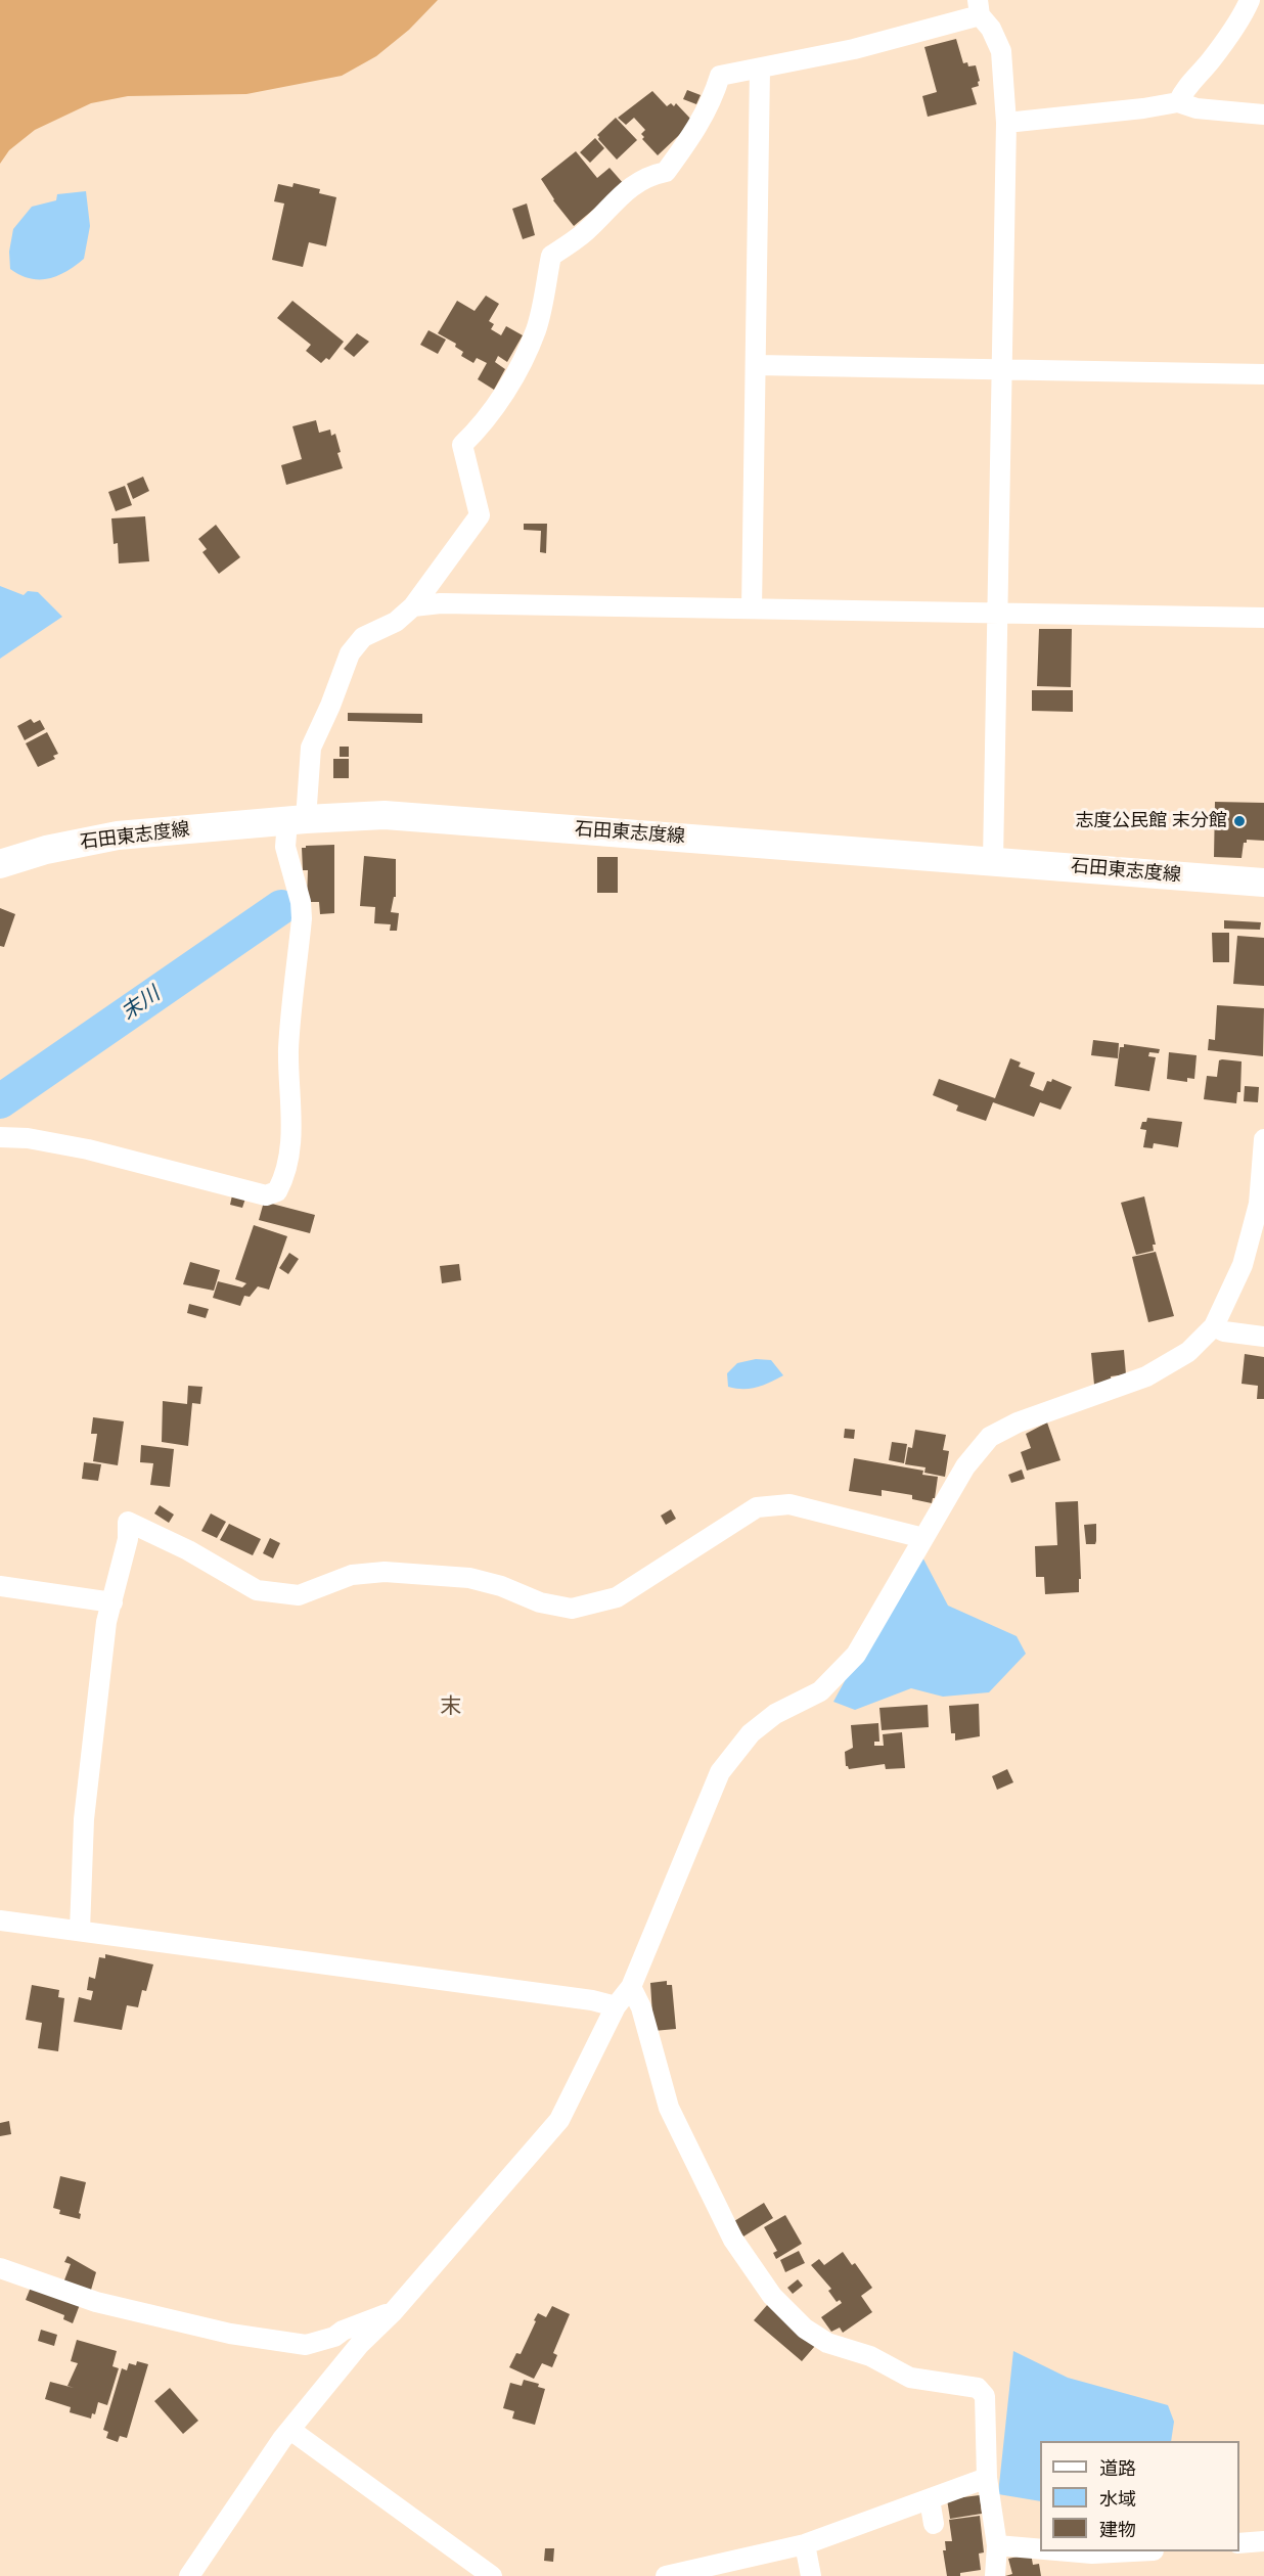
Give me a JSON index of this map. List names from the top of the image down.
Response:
{
  "streets": {
    "main road": ["石田東志度線"]
  },
  "districts": ["末"],
  "water": ["末川"],
  "places": ["志度公民館 末分館"],
  "legend": ["道路", "水域", "建物"]
}
